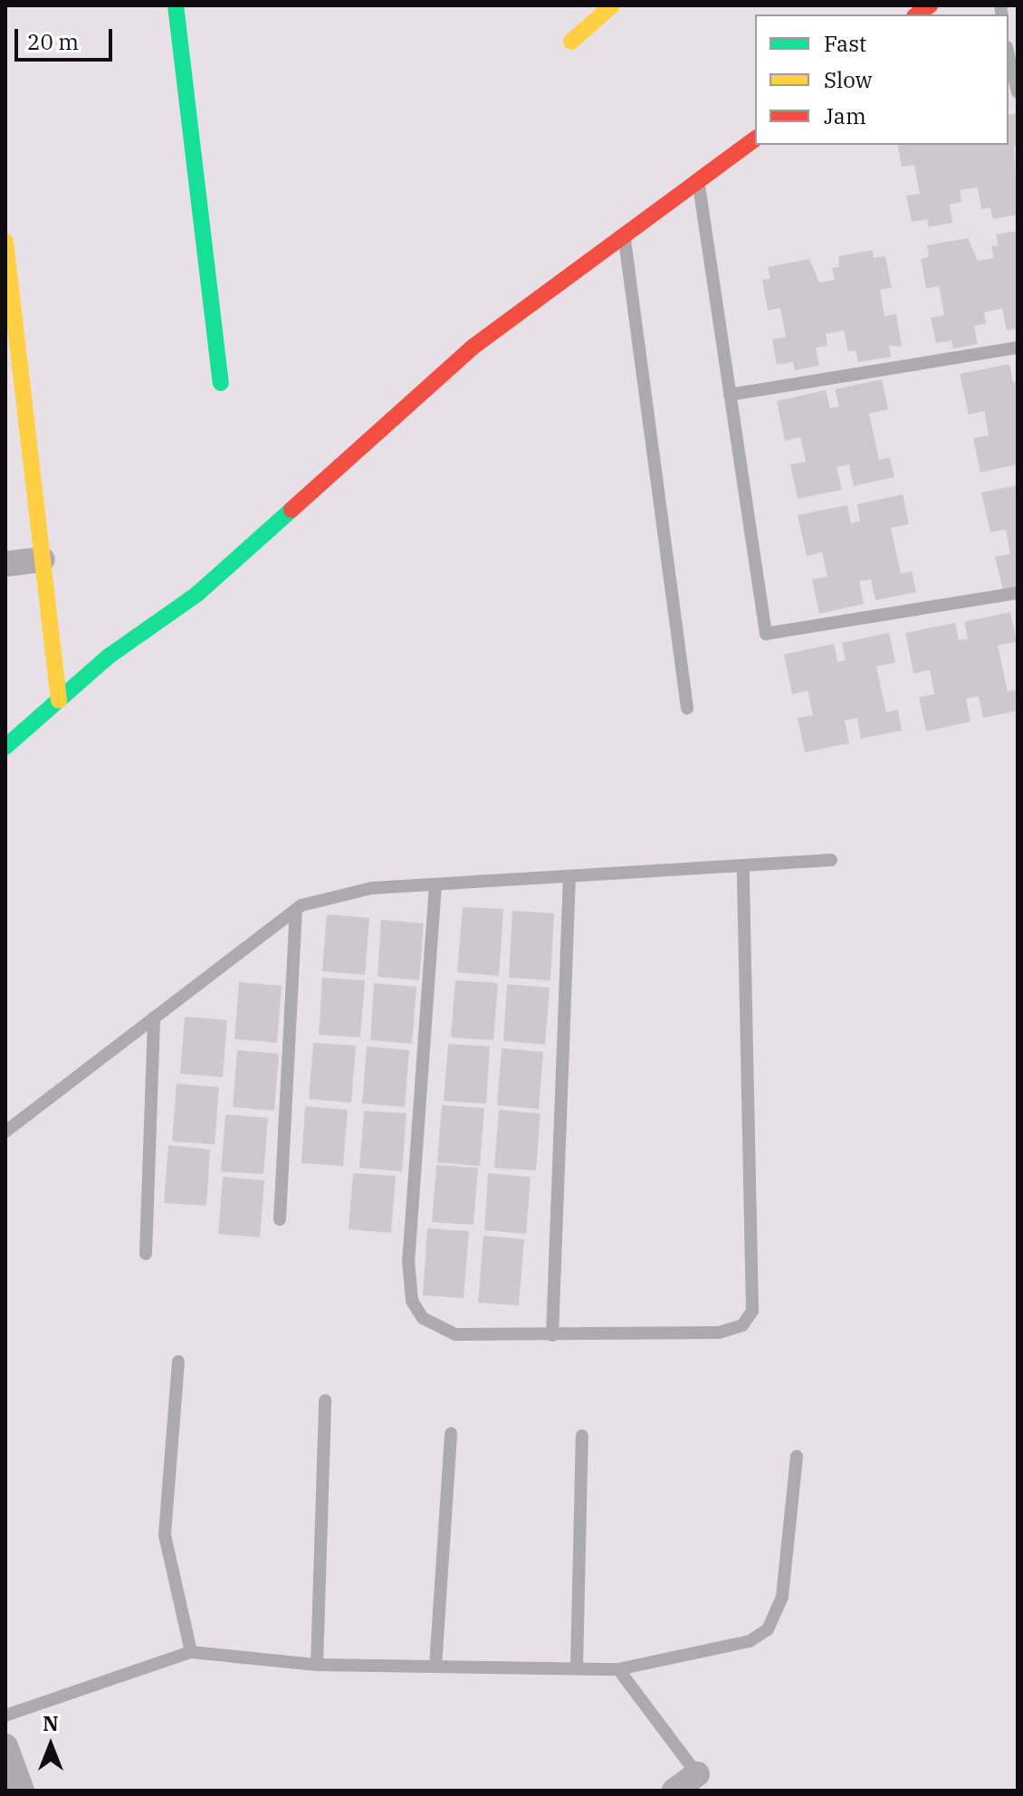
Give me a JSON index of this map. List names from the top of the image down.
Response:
{
  "legend": ["Fast", "Slow", "Jam"],
  "scale_bar": "20 m",
  "north": "top"
}
